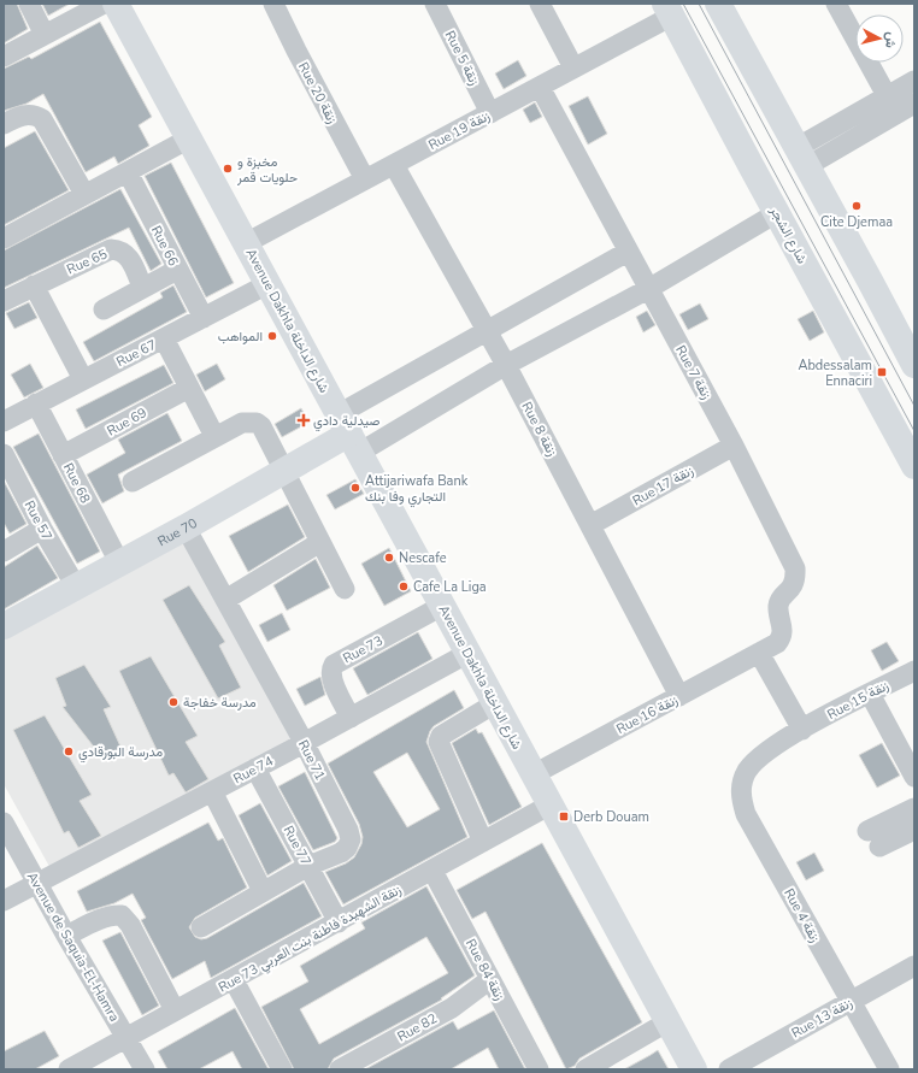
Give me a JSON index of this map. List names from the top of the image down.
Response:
{
  "streets": {
    "street": [
      "Rue 5 زنقة",
      "Rue 20 زنقة",
      "Rue 19 زنقة",
      "شارع الشجر",
      "Rue 66",
      "Rue 65",
      "Avenue Dakhla شارع الداخلة",
      "Rue 67",
      "Rue 7 زنقة",
      "Rue 69",
      "Rue 8 زنقة",
      "Rue 68",
      "Rue 17 زنقة",
      "Rue 57",
      "Rue 70",
      "Rue 73",
      "Rue 15 زنقة",
      "Rue 16 زنقة",
      "Rue 71",
      "Rue 74",
      "Rue 77",
      "Rue 4 زنقة",
      "Rue 73 زنقة الشهيدة فاطنة بنت العربي",
      "Avenue de Saquia-El-Hamra",
      "Rue 84 زنقة",
      "Rue 13 زنقة",
      "Rue 82"
    ]
  },
  "crossings": [
    ["Rue 5 زنقة", "Rue 19 زنقة"],
    ["Rue 20 زنقة", "Rue 19 زنقة"],
    ["Rue 19 زنقة", "شارع الشجر"],
    ["Rue 19 زنقة", "Avenue Dakhla شارع الداخلة"],
    ["Rue 19 زنقة", "Rue 7 زنقة"],
    ["Rue 19 زنقة", "Rue 8 زنقة"],
    ["Rue 66", "Rue 67"],
    ["Avenue Dakhla شارع الداخلة", "Rue 67"],
    ["Avenue Dakhla شارع الداخلة", "Rue 70"],
    ["Avenue Dakhla شارع الداخلة", "Rue 73"],
    ["Avenue Dakhla شارع الداخلة", "Rue 16 زنقة"],
    ["Avenue Dakhla شارع الداخلة", "Rue 74"],
    ["Avenue Dakhla شارع الداخلة", "Rue 73 زنقة الشهيدة فاطنة بنت العربي"],
    ["Rue 67", "Rue 68"],
    ["Rue 7 زنقة", "Rue 17 زنقة"],
    ["Rue 7 زنقة", "Rue 16 زنقة"],
    ["Rue 69", "Rue 68"],
    ["Rue 8 زنقة", "Rue 17 زنقة"],
    ["Rue 8 زنقة", "Rue 16 زنقة"],
    ["Rue 68", "Rue 70"],
    ["Rue 57", "Rue 70"],
    ["Rue 70", "Rue 71"],
    ["Rue 73", "Rue 74"],
    ["Rue 15 زنقة", "Rue 4 زنقة"],
    ["Rue 71", "Rue 74"],
    ["Rue 71", "Rue 77"],
    ["Rue 74", "Rue 77"],
    ["Rue 74", "Avenue de Saquia-El-Hamra"],
    ["Rue 77", "Rue 73 زنقة الشهيدة فاطنة بنت العربي"],
    ["Rue 4 زنقة", "Rue 13 زنقة"],
    ["Rue 73 زنقة الشهيدة فاطنة بنت العربي", "Avenue de Saquia-El-Hamra"],
    ["Rue 73 زنقة الشهيدة فاطنة بنت العربي", "Rue 84 زنقة"],
    ["Rue 84 زنقة", "Rue 82"]
  ],
  "places": {
    "other": [
      "مخبزة و حلويات قمر",
      "Cite Djemaa",
      "المواهب",
      "Attijariwafa Bank التجاري وفا بنك",
      "Nescafe",
      "Cafe La Liga",
      "مدرسة خفاجة",
      "مدرسة البورقادي"
    ],
    "transit": ["Abdessalam Ennaciri", "Derb Douam"],
    "health": ["صيدلية دادي"]
  },
  "north": "right"
}
